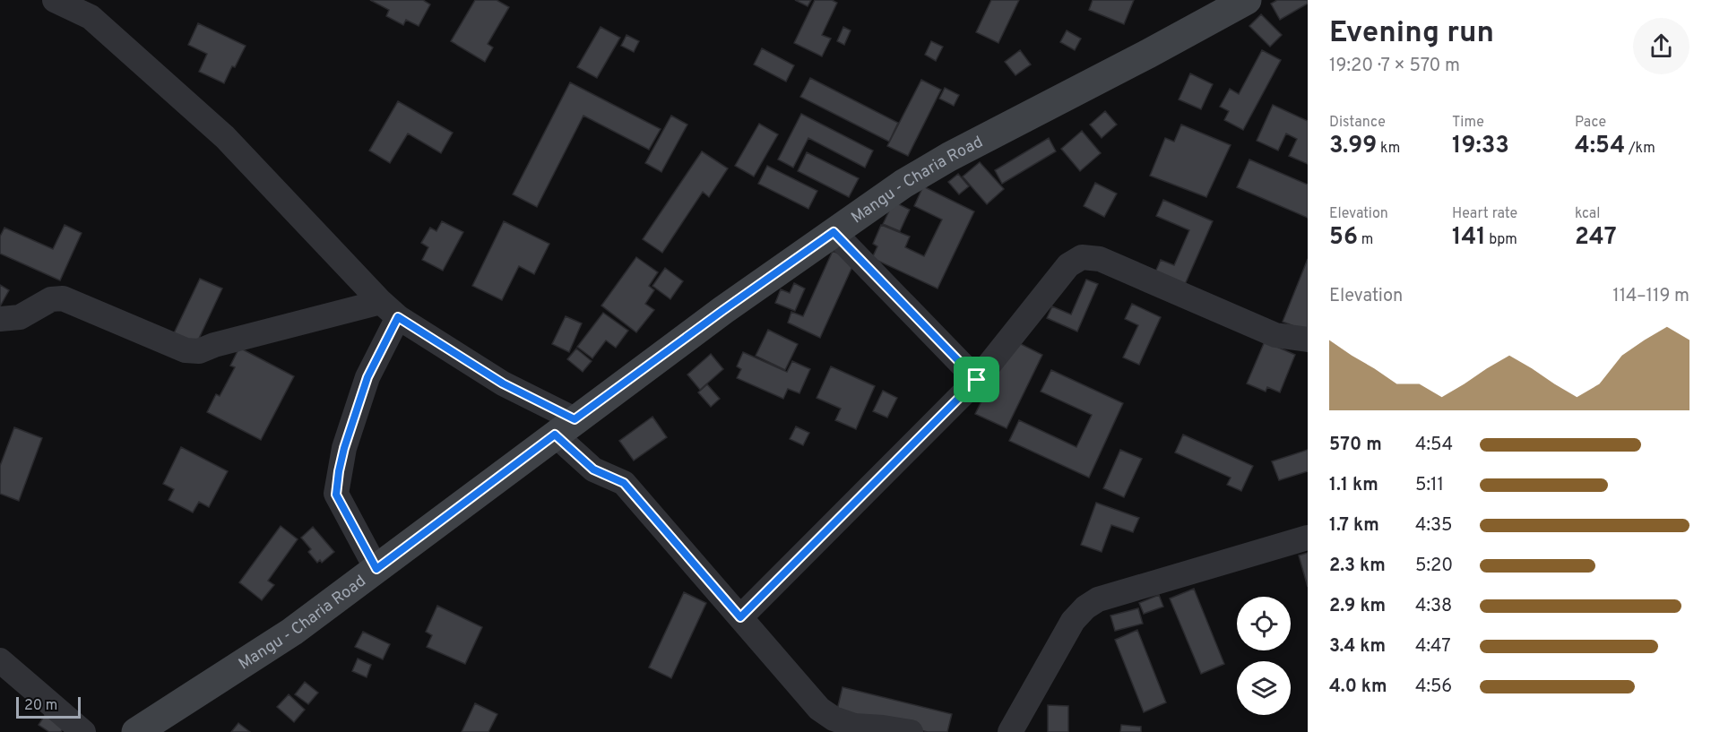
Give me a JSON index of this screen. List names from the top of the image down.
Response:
{
  "streets": {
    "street": ["Mangu - Charia Road"]
  },
  "scale_bar": "20 m",
  "page": {
    "heading": ["Evening run", "19:20 · 7 × 570 m"],
    "stats": [
      ["Distance", "3.99 km"],
      ["Time", "19:33"],
      ["Pace", "4:54 /km"],
      ["Elevation", "56 m"],
      ["Heart rate", "141 bpm"],
      ["kcal", "247"]
    ],
    "chart": ["Elevation", "114–119 m"],
    "list": [
      {
        "name": "570 m",
        "note": "4:54"
      },
      {
        "name": "1.1 km",
        "note": "5:11"
      },
      {
        "name": "1.7 km",
        "note": "4:35"
      },
      {
        "name": "2.3 km",
        "note": "5:20"
      },
      {
        "name": "2.9 km",
        "note": "4:38"
      },
      {
        "name": "3.4 km",
        "note": "4:47"
      },
      {
        "name": "4.0 km",
        "note": "4:56"
      }
    ],
    "scale": "20 m"
  }
}
